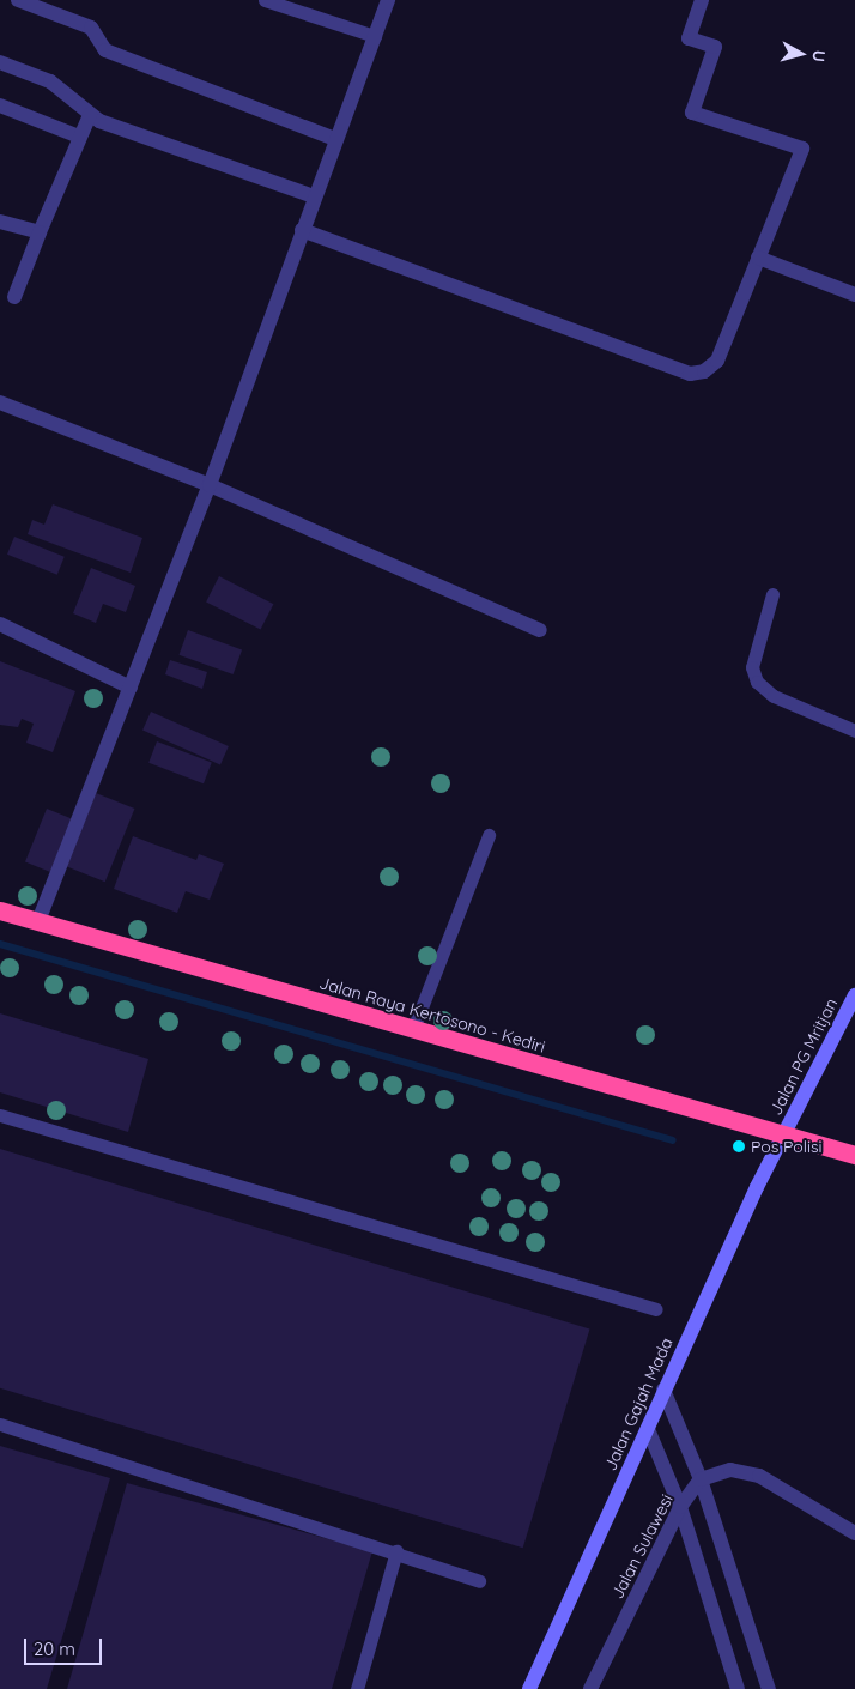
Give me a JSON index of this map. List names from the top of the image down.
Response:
{
  "streets": {
    "highway": ["Jalan Raya Kertosono - Kediri"],
    "main road": ["Jalan PG Mritjan", "Jalan Gajah Mada"],
    "street": ["Jalan Sulawesi"]
  },
  "crossings": [
    ["Jalan Raya Kertosono - Kediri", "Jalan PG Mritjan"],
    ["Jalan Raya Kertosono - Kediri", "Jalan Gajah Mada"],
    ["Jalan PG Mritjan", "Jalan Gajah Mada"]
  ],
  "places": ["Pos Polisi"],
  "scale_bar": "20 m",
  "north": "right"
}
